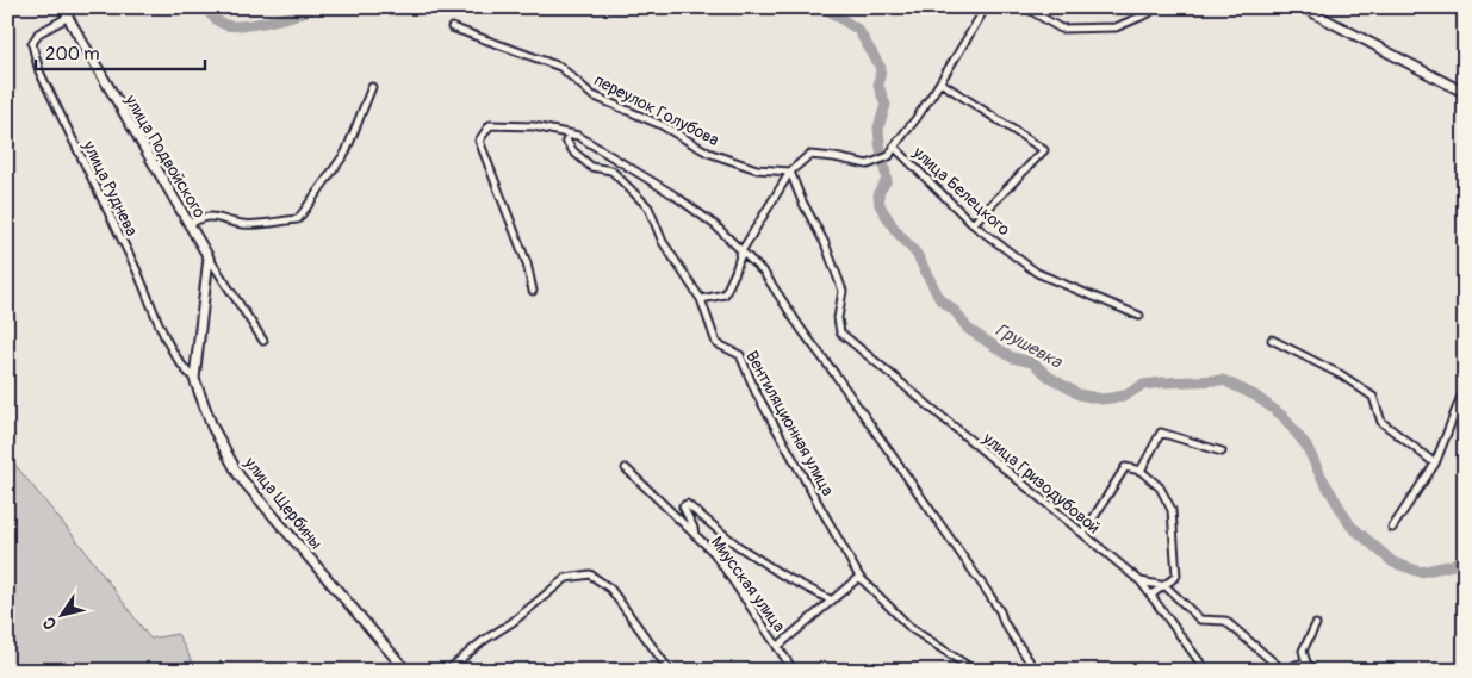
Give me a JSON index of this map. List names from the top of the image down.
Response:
{
  "streets": {
    "street": [
      "переулок Голубова",
      "улица Подвойского",
      "улица Руднева",
      "улица Белецкого",
      "Вентиляционная улица",
      "улица Гризодубовой",
      "улица Щербины",
      "Миусская улица"
    ]
  },
  "crossings": [
    ["переулок Голубова", "улица Гризодубовой"],
    ["улица Подвойского", "улица Руднева"],
    ["улица Подвойского", "улица Щербины"],
    ["улица Руднева", "улица Щербины"]
  ],
  "water": ["Грушевка"],
  "scale_bar": "200 m",
  "north": "bottom left"
}
